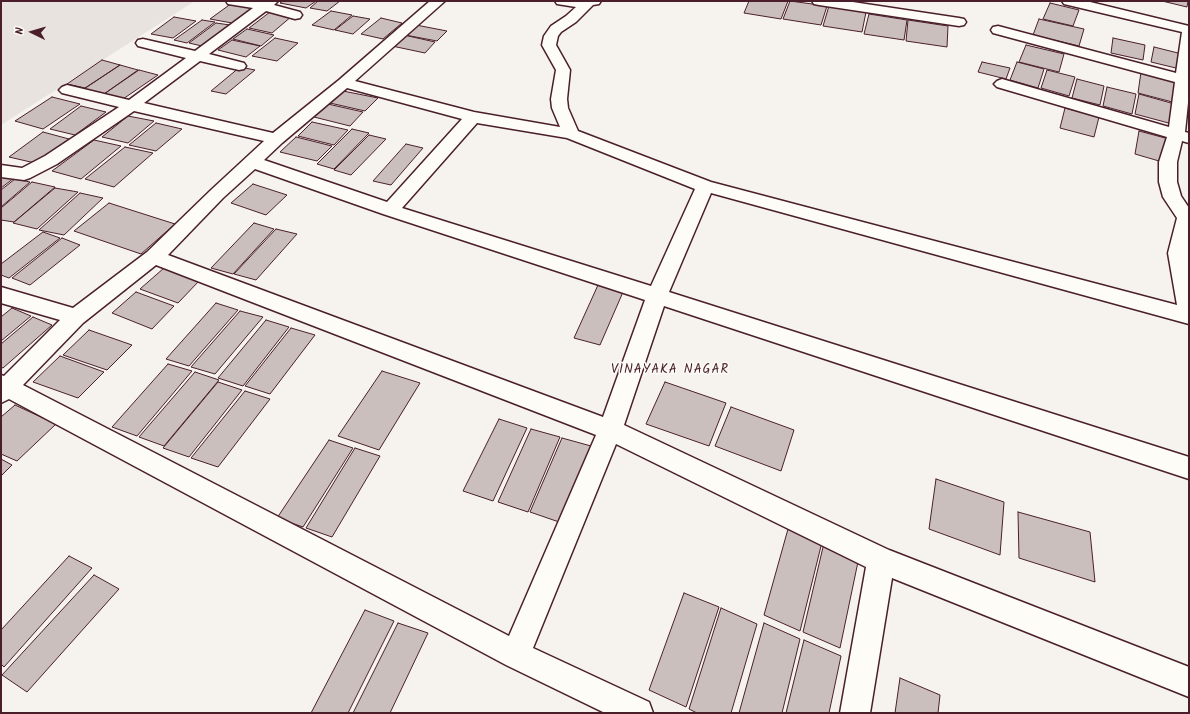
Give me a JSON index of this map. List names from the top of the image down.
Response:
{
  "districts": ["VINAYAKA NAGAR"],
  "north": "left"
}
